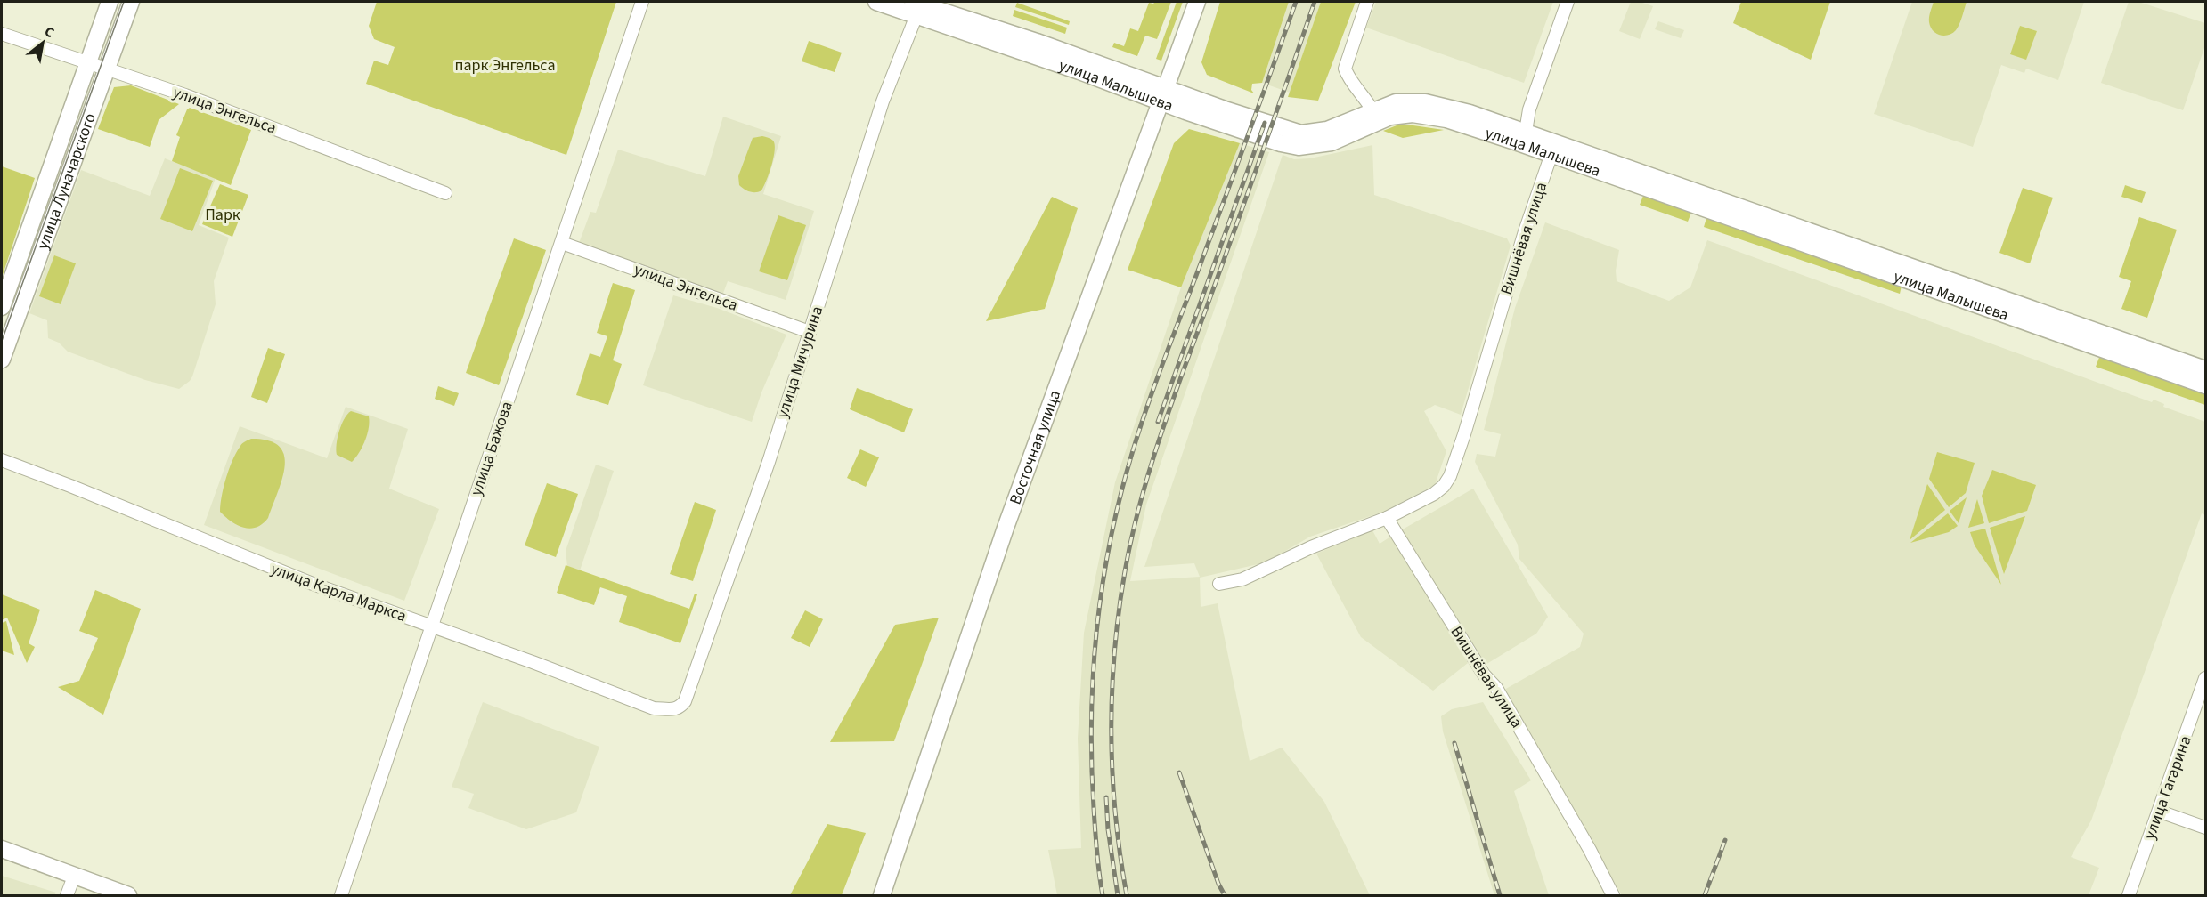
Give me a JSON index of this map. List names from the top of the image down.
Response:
{
  "streets": {
    "main road": ["улица Малышева", "улица Луначарского", "Восточная улица"],
    "street": [
      "улица Энгельса",
      "Вишнёвая улица",
      "улица Мичурина",
      "улица Бажова",
      "улица Карла Маркса",
      "улица Гагарина"
    ]
  },
  "crossings": [
    ["улица Малышева", "Вишнёвая улица"],
    ["улица Малышева", "улица Мичурина"],
    ["улица Малышева", "Восточная улица"],
    ["улица Энгельса", "улица Луначарского"],
    ["улица Энгельса", "улица Мичурина"],
    ["улица Энгельса", "улица Бажова"],
    ["улица Мичурина", "улица Карла Маркса"],
    ["улица Бажова", "улица Карла Маркса"]
  ],
  "parks": ["парк Энгельса", "Парк"],
  "north": "top right"
}
